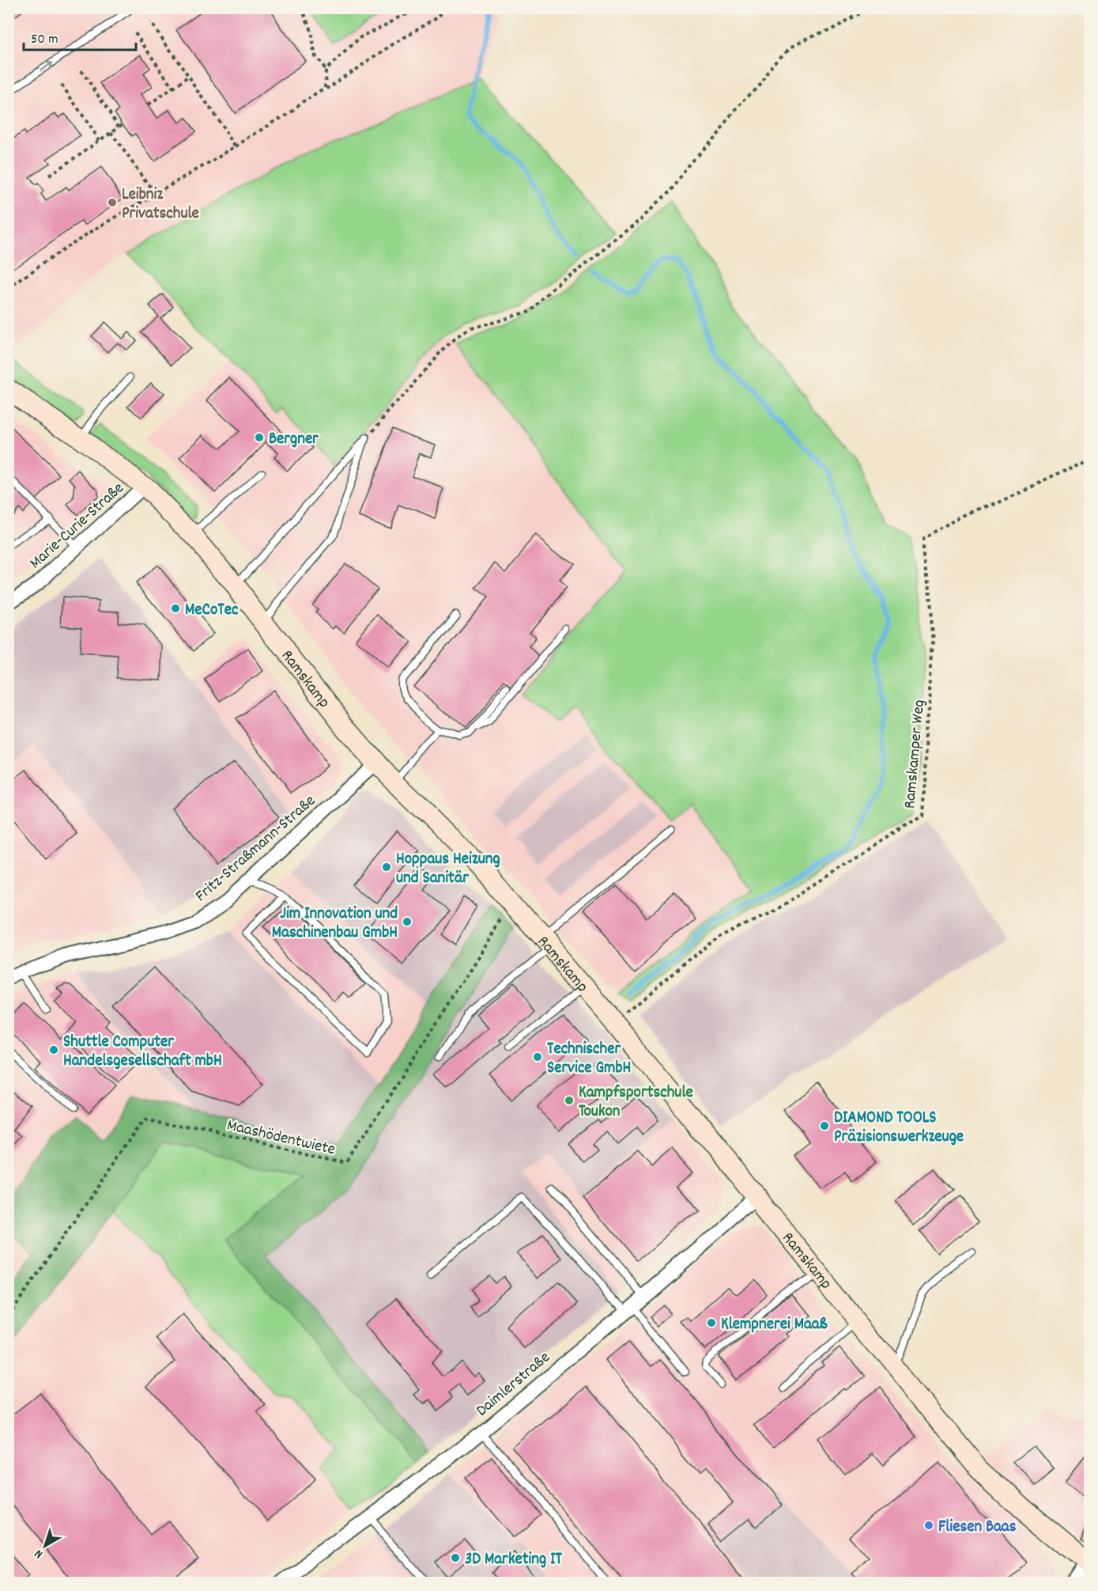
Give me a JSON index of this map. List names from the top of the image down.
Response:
{
  "streets": {
    "street": [
      "Marie-Curie-Straße",
      "Ramskamp",
      "Fritz-Straßmann-Straße",
      "Daimlerstraße"
    ],
    "path": ["Ramskamper Weg", "Maashödentwiete"]
  },
  "crossings": [
    ["Marie-Curie-Straße", "Ramskamp"],
    ["Ramskamp", "Ramskamper Weg"],
    ["Ramskamp", "Fritz-Straßmann-Straße"],
    ["Ramskamp", "Maashödentwiete"],
    ["Ramskamp", "Daimlerstraße"]
  ],
  "places": [
    "Leibniz Privatschule",
    "Bergner",
    "MeCoTec",
    "Hoppaus Heizung und Sanitär",
    "Jim Innovation und Maschinenbau GmbH",
    "Shuttle Computer Handelsgesellschaft mbH",
    "Technischer Service GmbH",
    "Kampfsportschule Toukon",
    "DIAMOND TOOLS Präzisionswerkzeuge",
    "Klempnerei Maaß",
    "Fliesen Baas",
    "3D Marketing IT"
  ],
  "scale_bar": "50 m",
  "north": "bottom left"
}
